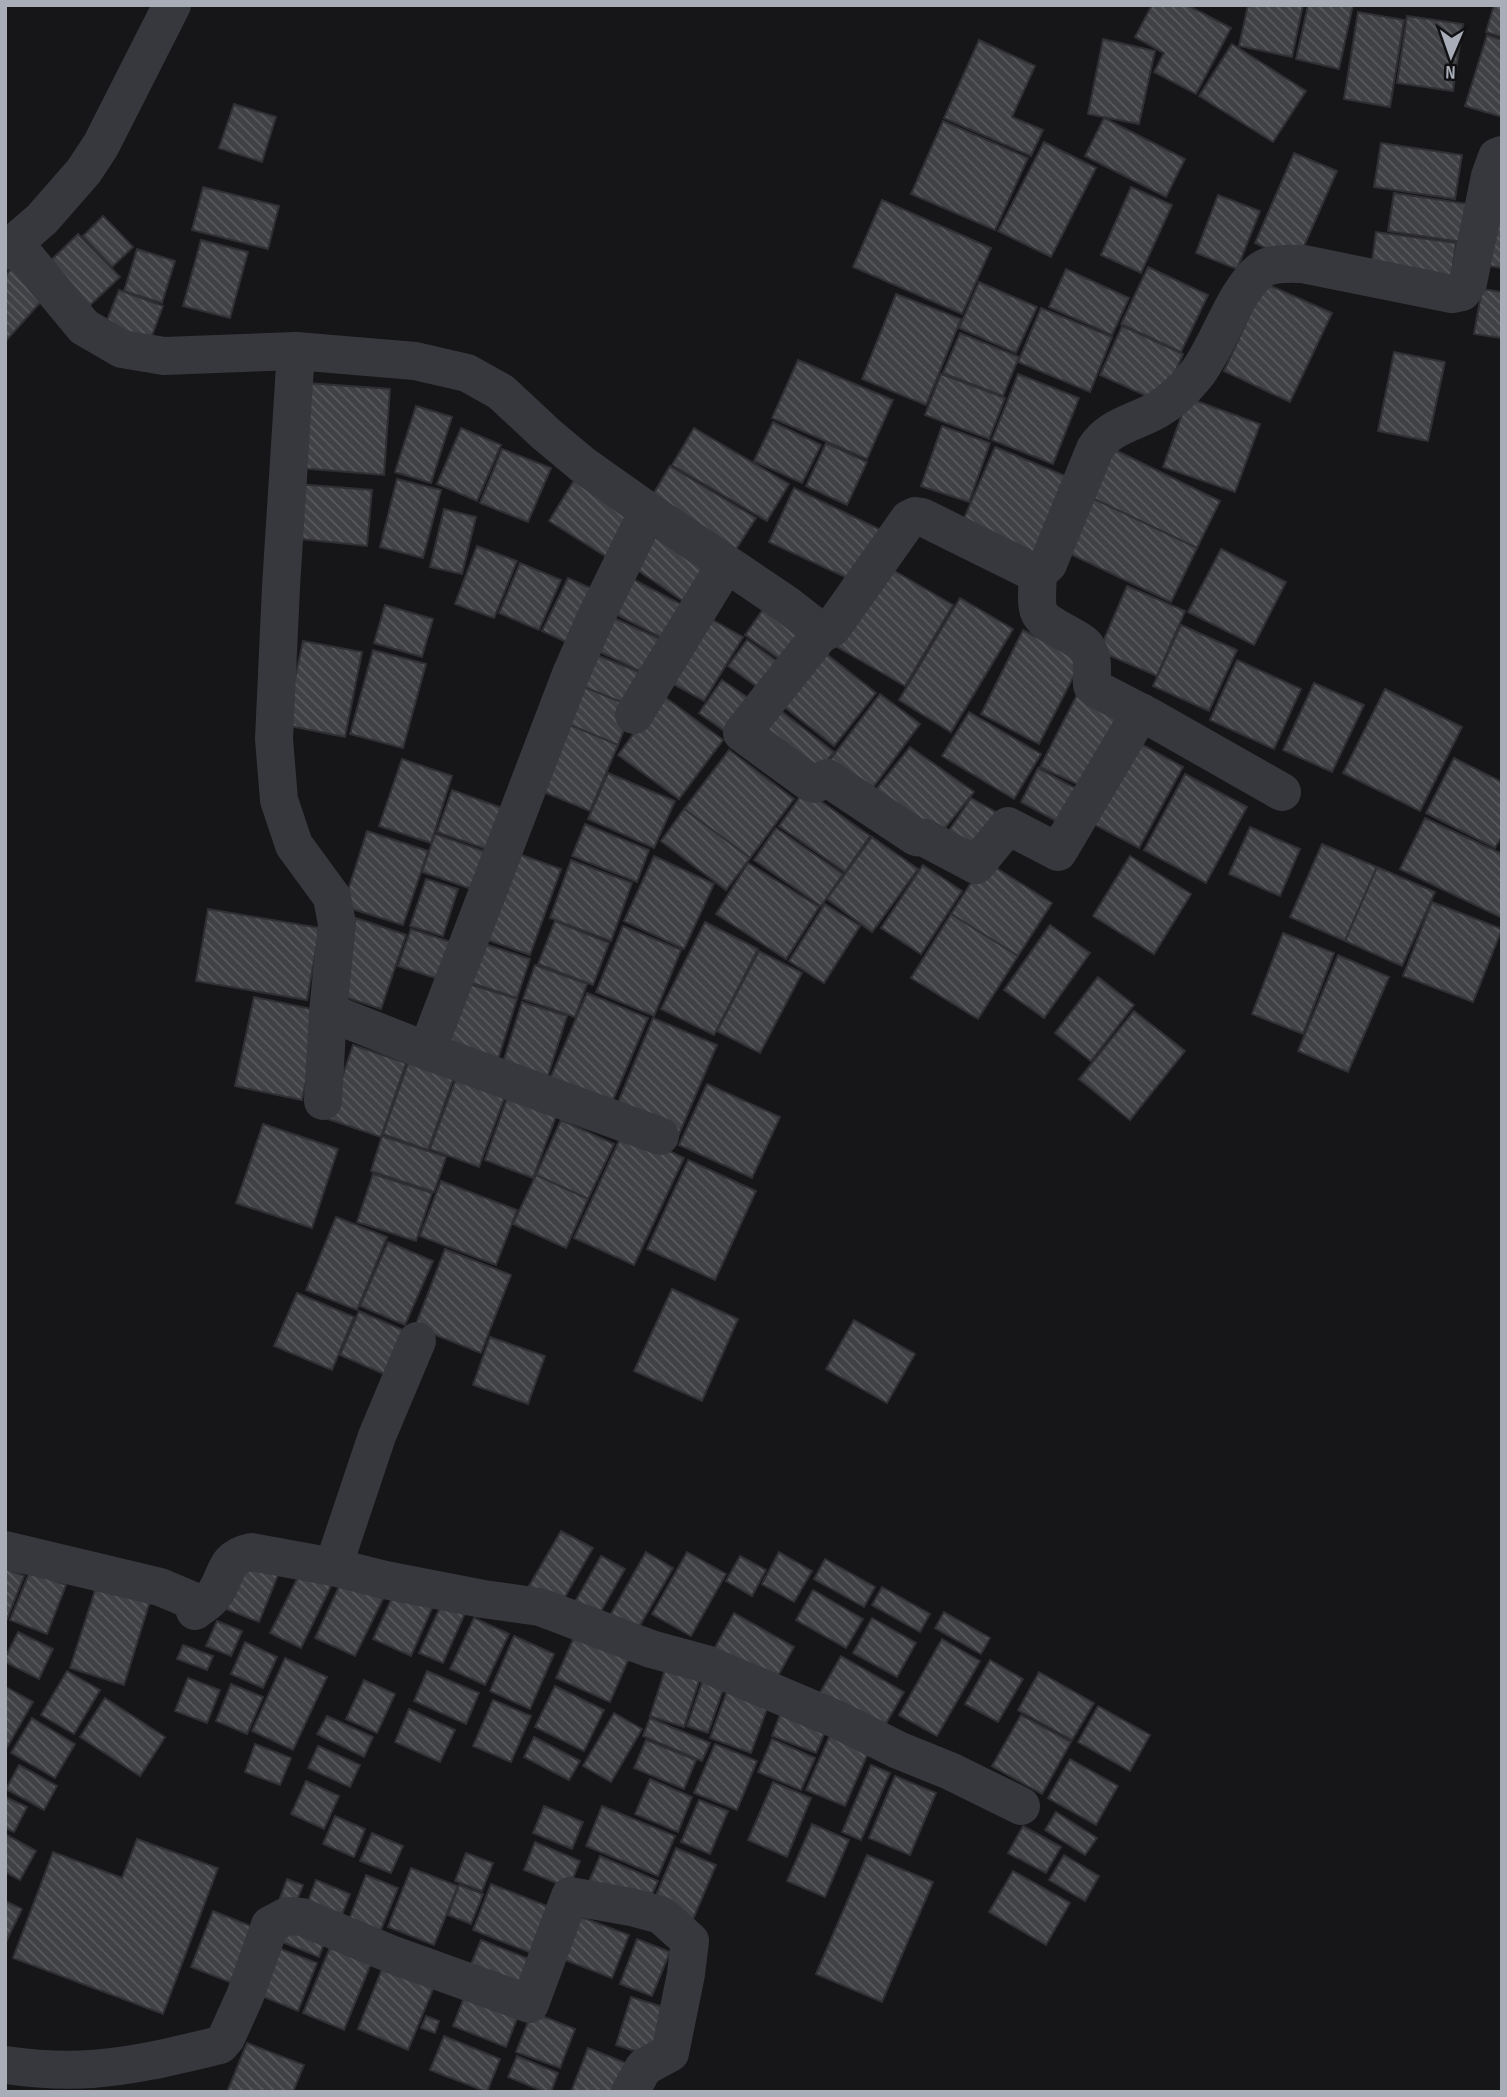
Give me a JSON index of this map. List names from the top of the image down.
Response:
{
  "north": "bottom"
}
